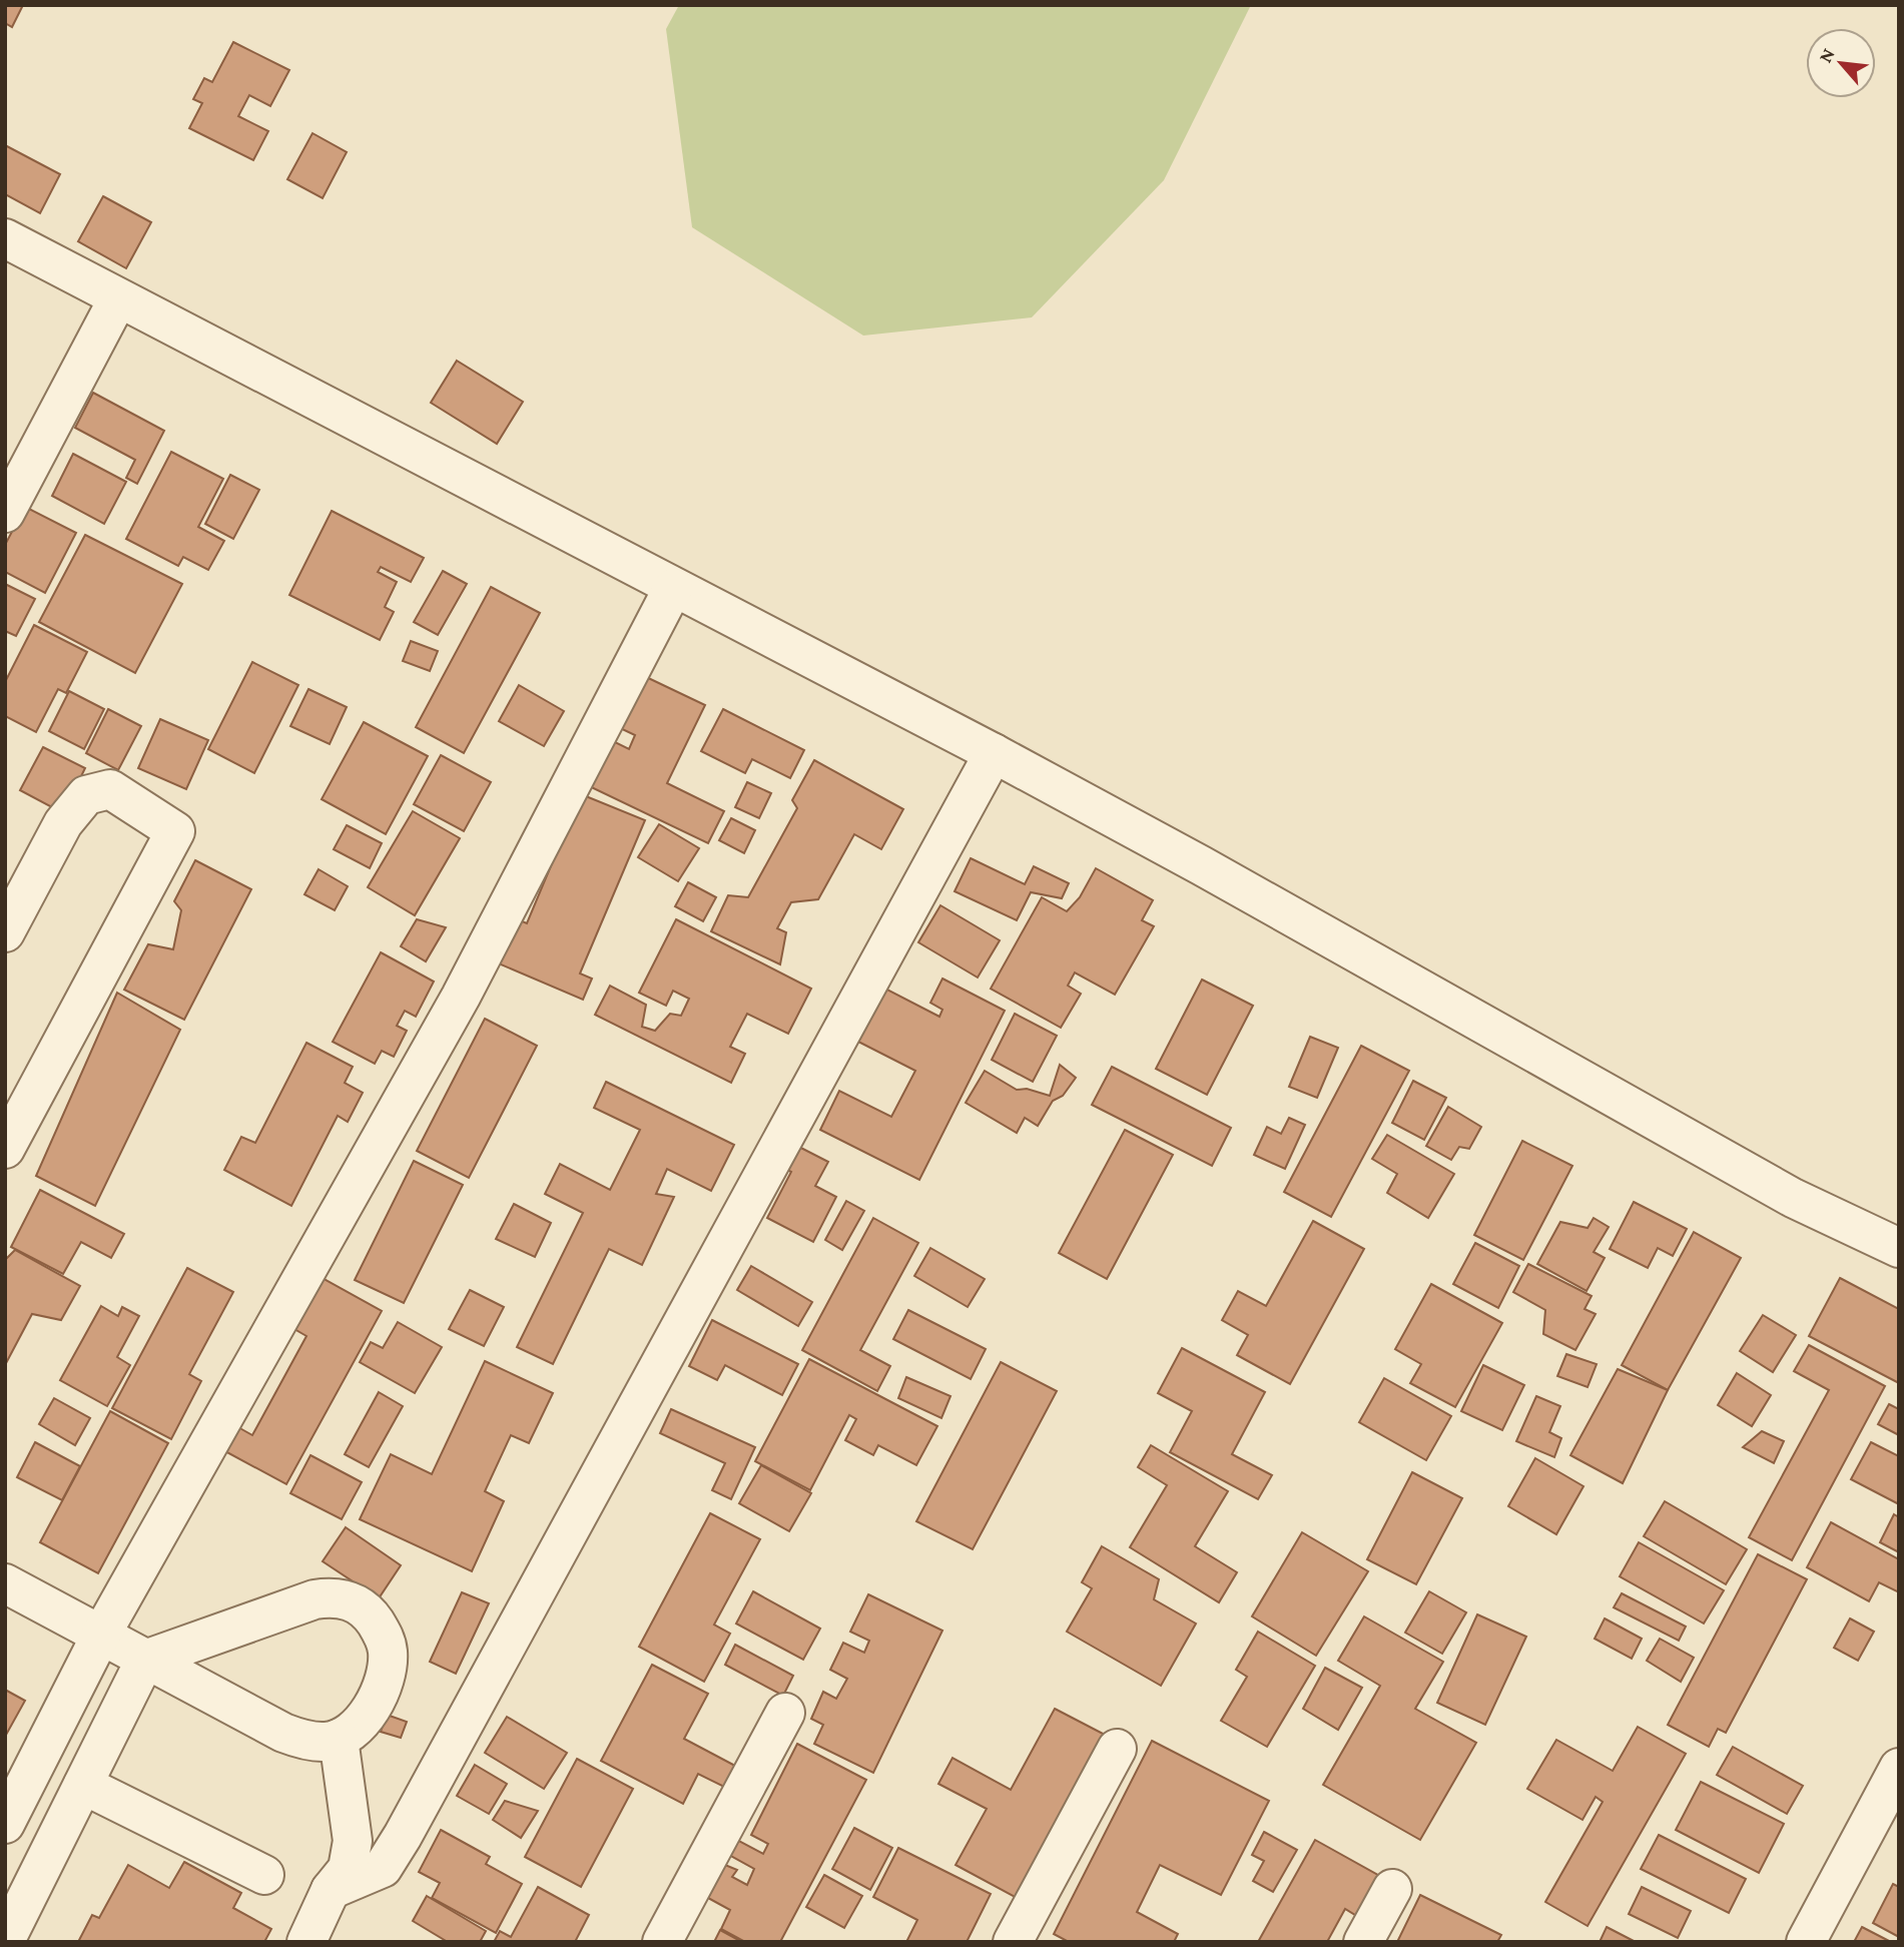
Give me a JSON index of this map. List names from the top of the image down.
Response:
{
  "north": "top left"
}
